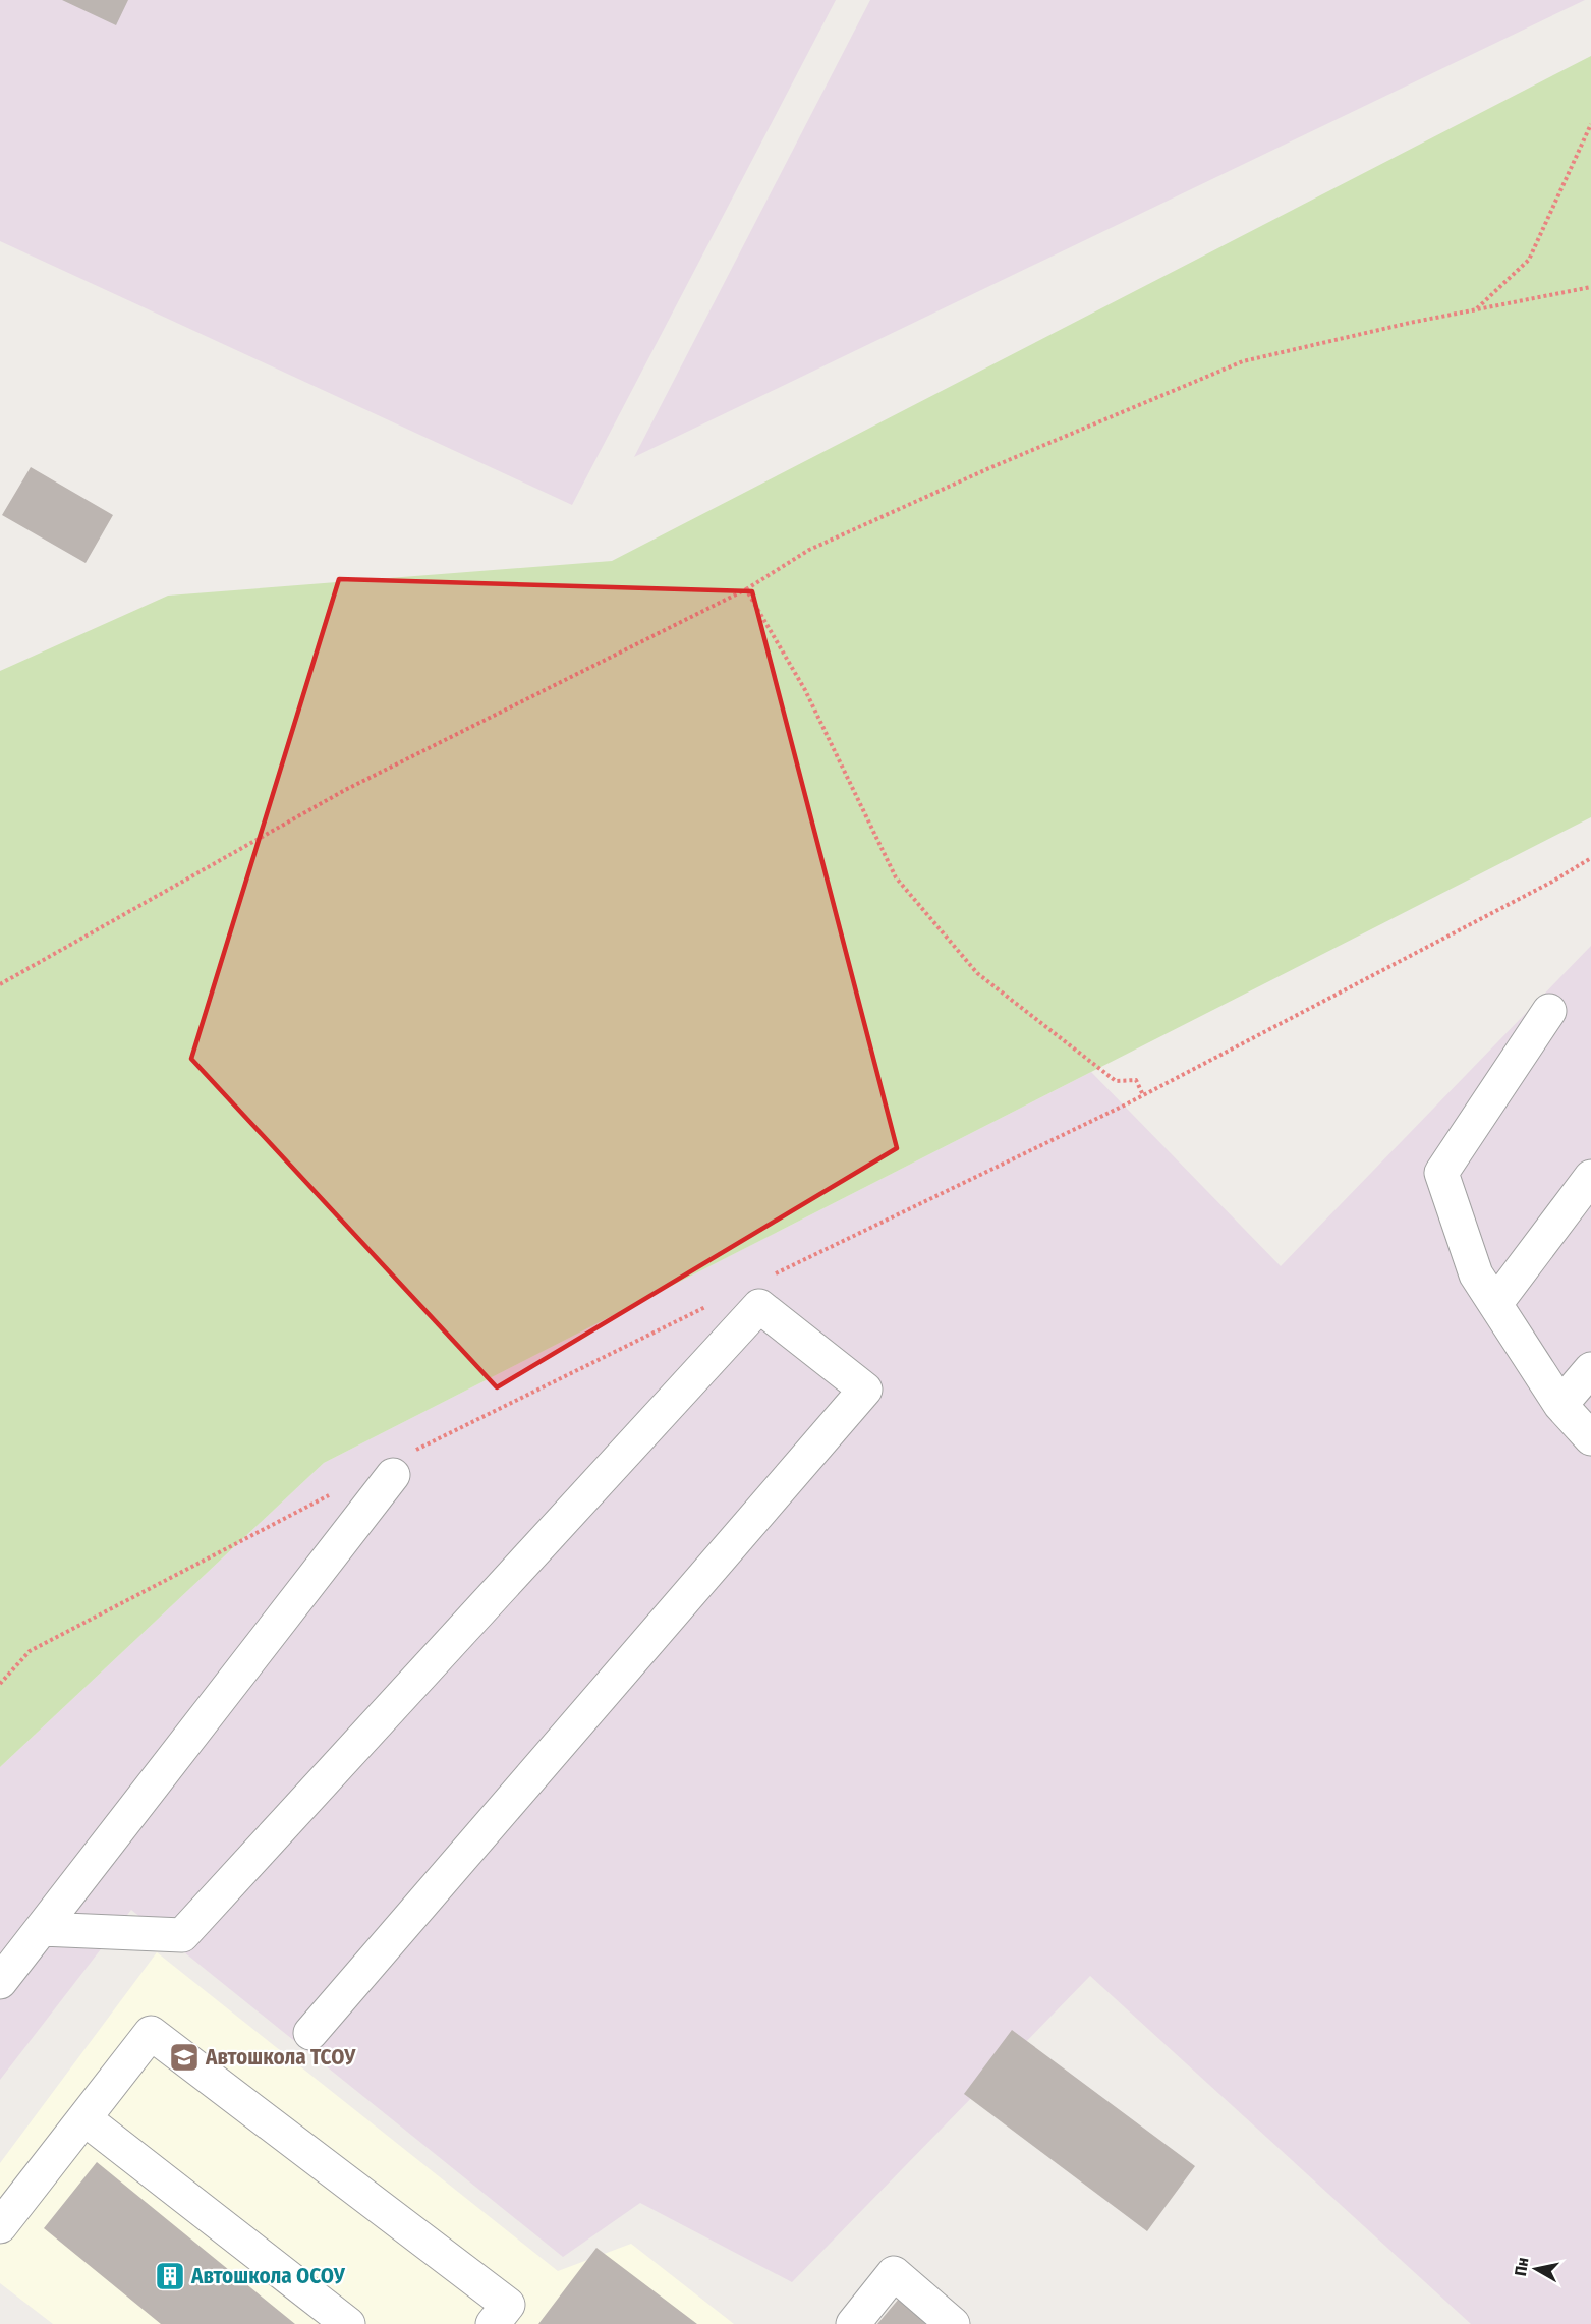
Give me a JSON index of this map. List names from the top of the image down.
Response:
{
  "places": {
    "school or university": ["Автошкола ТСОУ"],
    "building": ["Автошкола ОСОУ"]
  },
  "north": "left"
}
